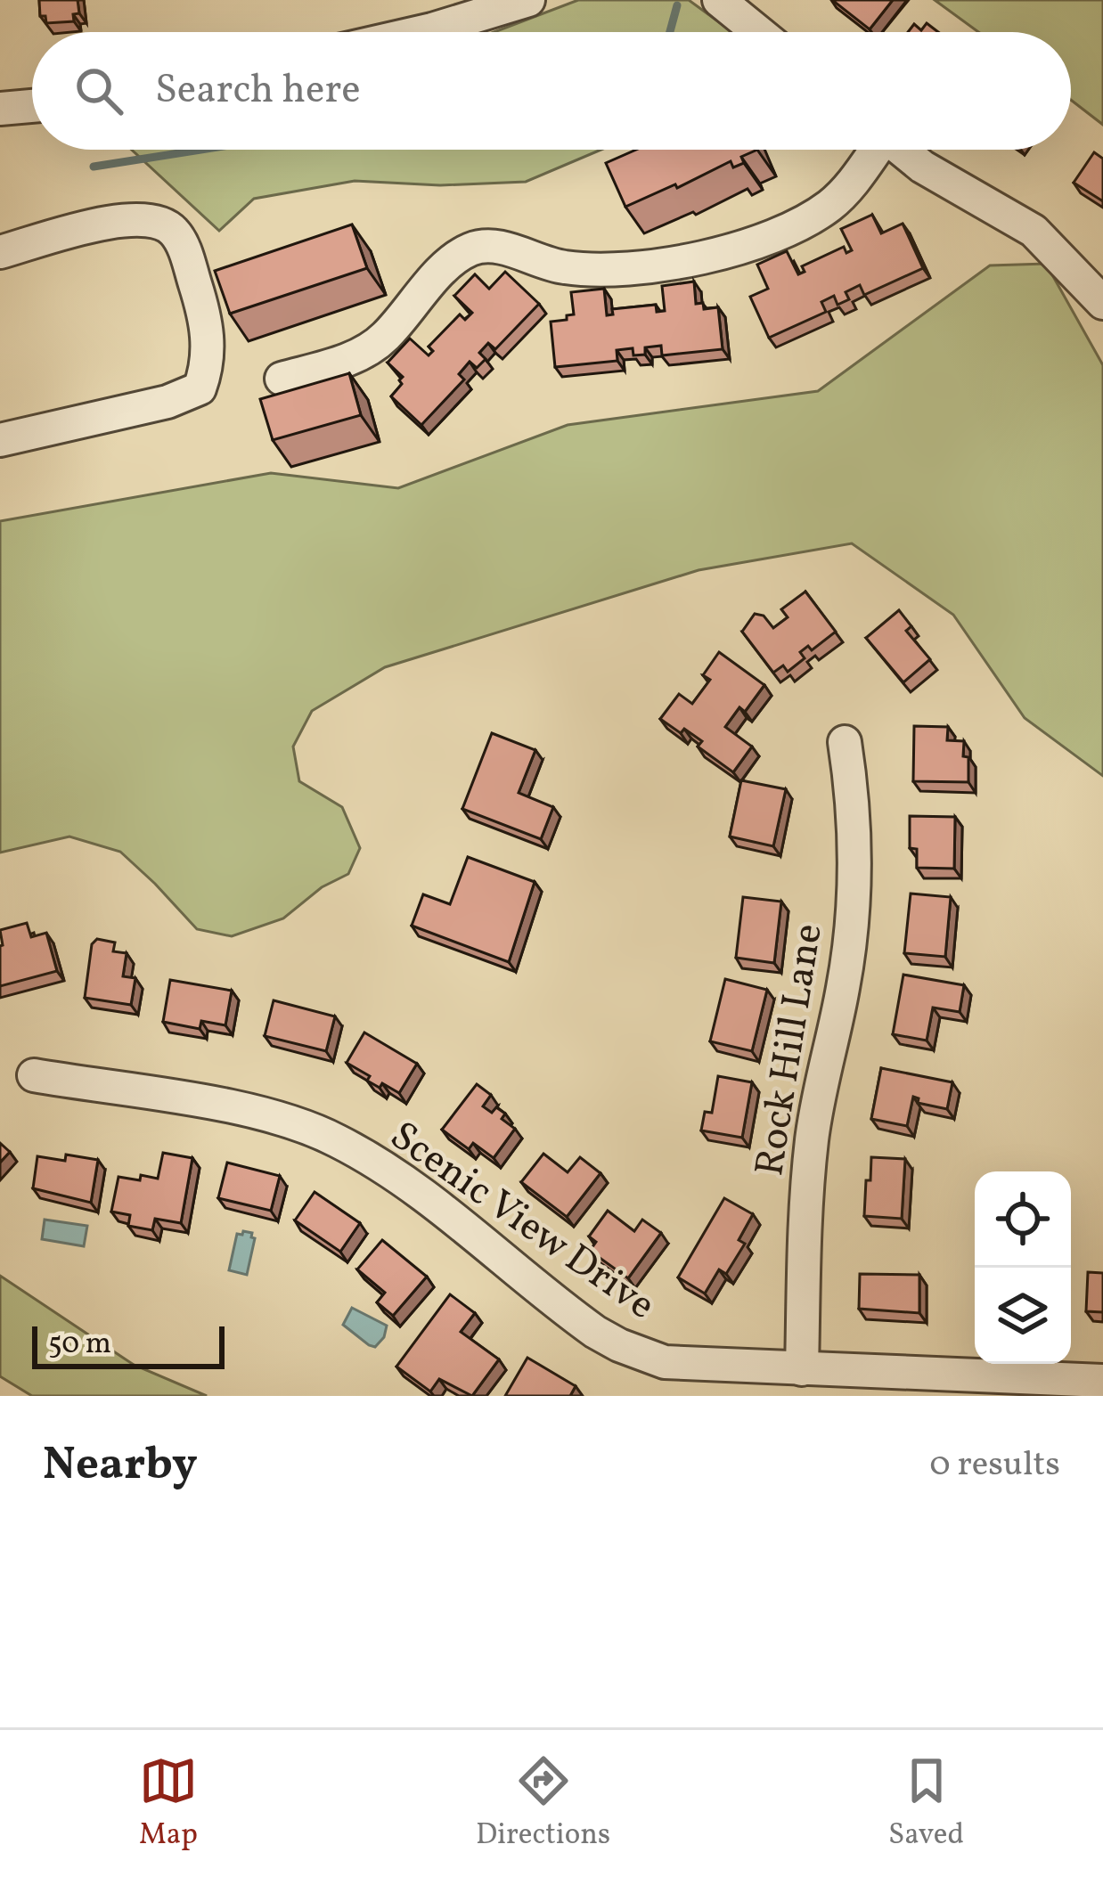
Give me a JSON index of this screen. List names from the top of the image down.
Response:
{
  "streets": {
    "street": ["Rock Hill Lane", "Scenic View Drive"]
  },
  "crossings": [
    ["Rock Hill Lane", "Scenic View Drive"]
  ],
  "scale_bar": "50 m",
  "page": {
    "search": "Search here",
    "scale": "50 m",
    "heading": ["Nearby", "0 results"],
    "nav": ["Map", "Directions", "Saved"]
  }
}
